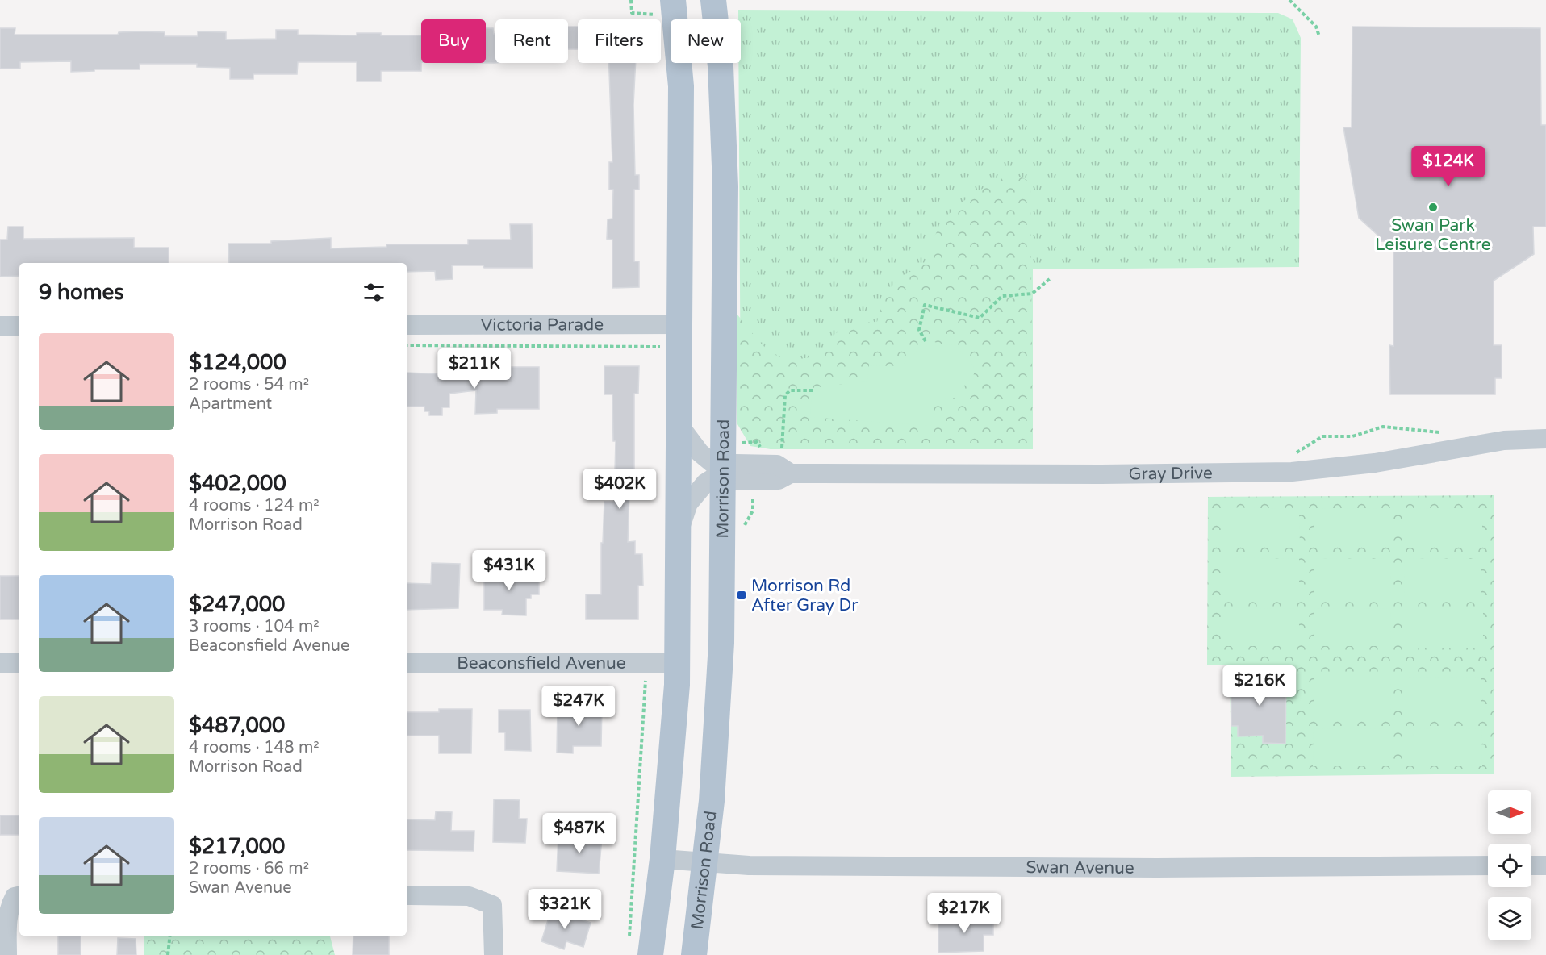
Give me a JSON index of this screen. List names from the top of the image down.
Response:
{
  "streets": {
    "main road": ["Morrison Road"],
    "street": [
      "Victoria Parade",
      "Gray Drive",
      "Beaconsfield Avenue",
      "Swan Avenue"
    ]
  },
  "crossings": [
    ["Gray Drive", "Morrison Road"],
    ["Morrison Road", "Swan Avenue"]
  ],
  "places": {
    "other": ["Swan Park Leisure Centre"],
    "transit": ["Morrison Rd After Gray Dr"]
  },
  "north": "right",
  "page": {
    "chip": [
      "Buy",
      "Rent",
      "Filters",
      "New"
    ],
    "price": [
      "$124K",
      "$211K",
      "$402K",
      "$431K",
      "$216K",
      "$247K",
      "$487K",
      "$321K",
      "$217K"
    ],
    "heading": "9 homes",
    "list": [
      {
        "name": "$124,000",
        "note": "2 rooms · 54 m² · Apartment"
      },
      {
        "name": "$402,000",
        "note": "4 rooms · 124 m² · Morrison Road"
      },
      {
        "name": "$247,000",
        "note": "3 rooms · 104 m² · Beaconsfield Avenue"
      },
      {
        "name": "$487,000",
        "note": "4 rooms · 148 m² · Morrison Road"
      },
      {
        "name": "$217,000",
        "note": "2 rooms · 66 m² · Swan Avenue"
      }
    ]
  }
}
